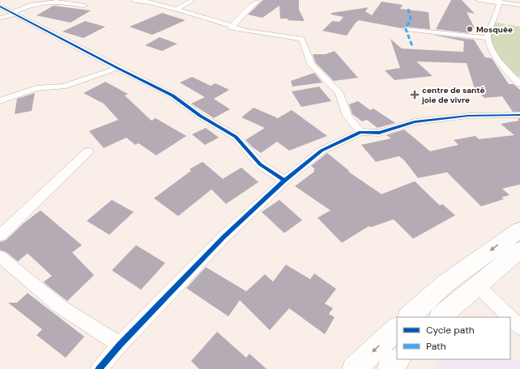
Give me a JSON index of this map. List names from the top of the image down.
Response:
{
  "places": {
    "other": ["Mosquée"],
    "health": ["centre de santé joie de vivre"]
  },
  "legend": ["Cycle path", "Path"]
}
